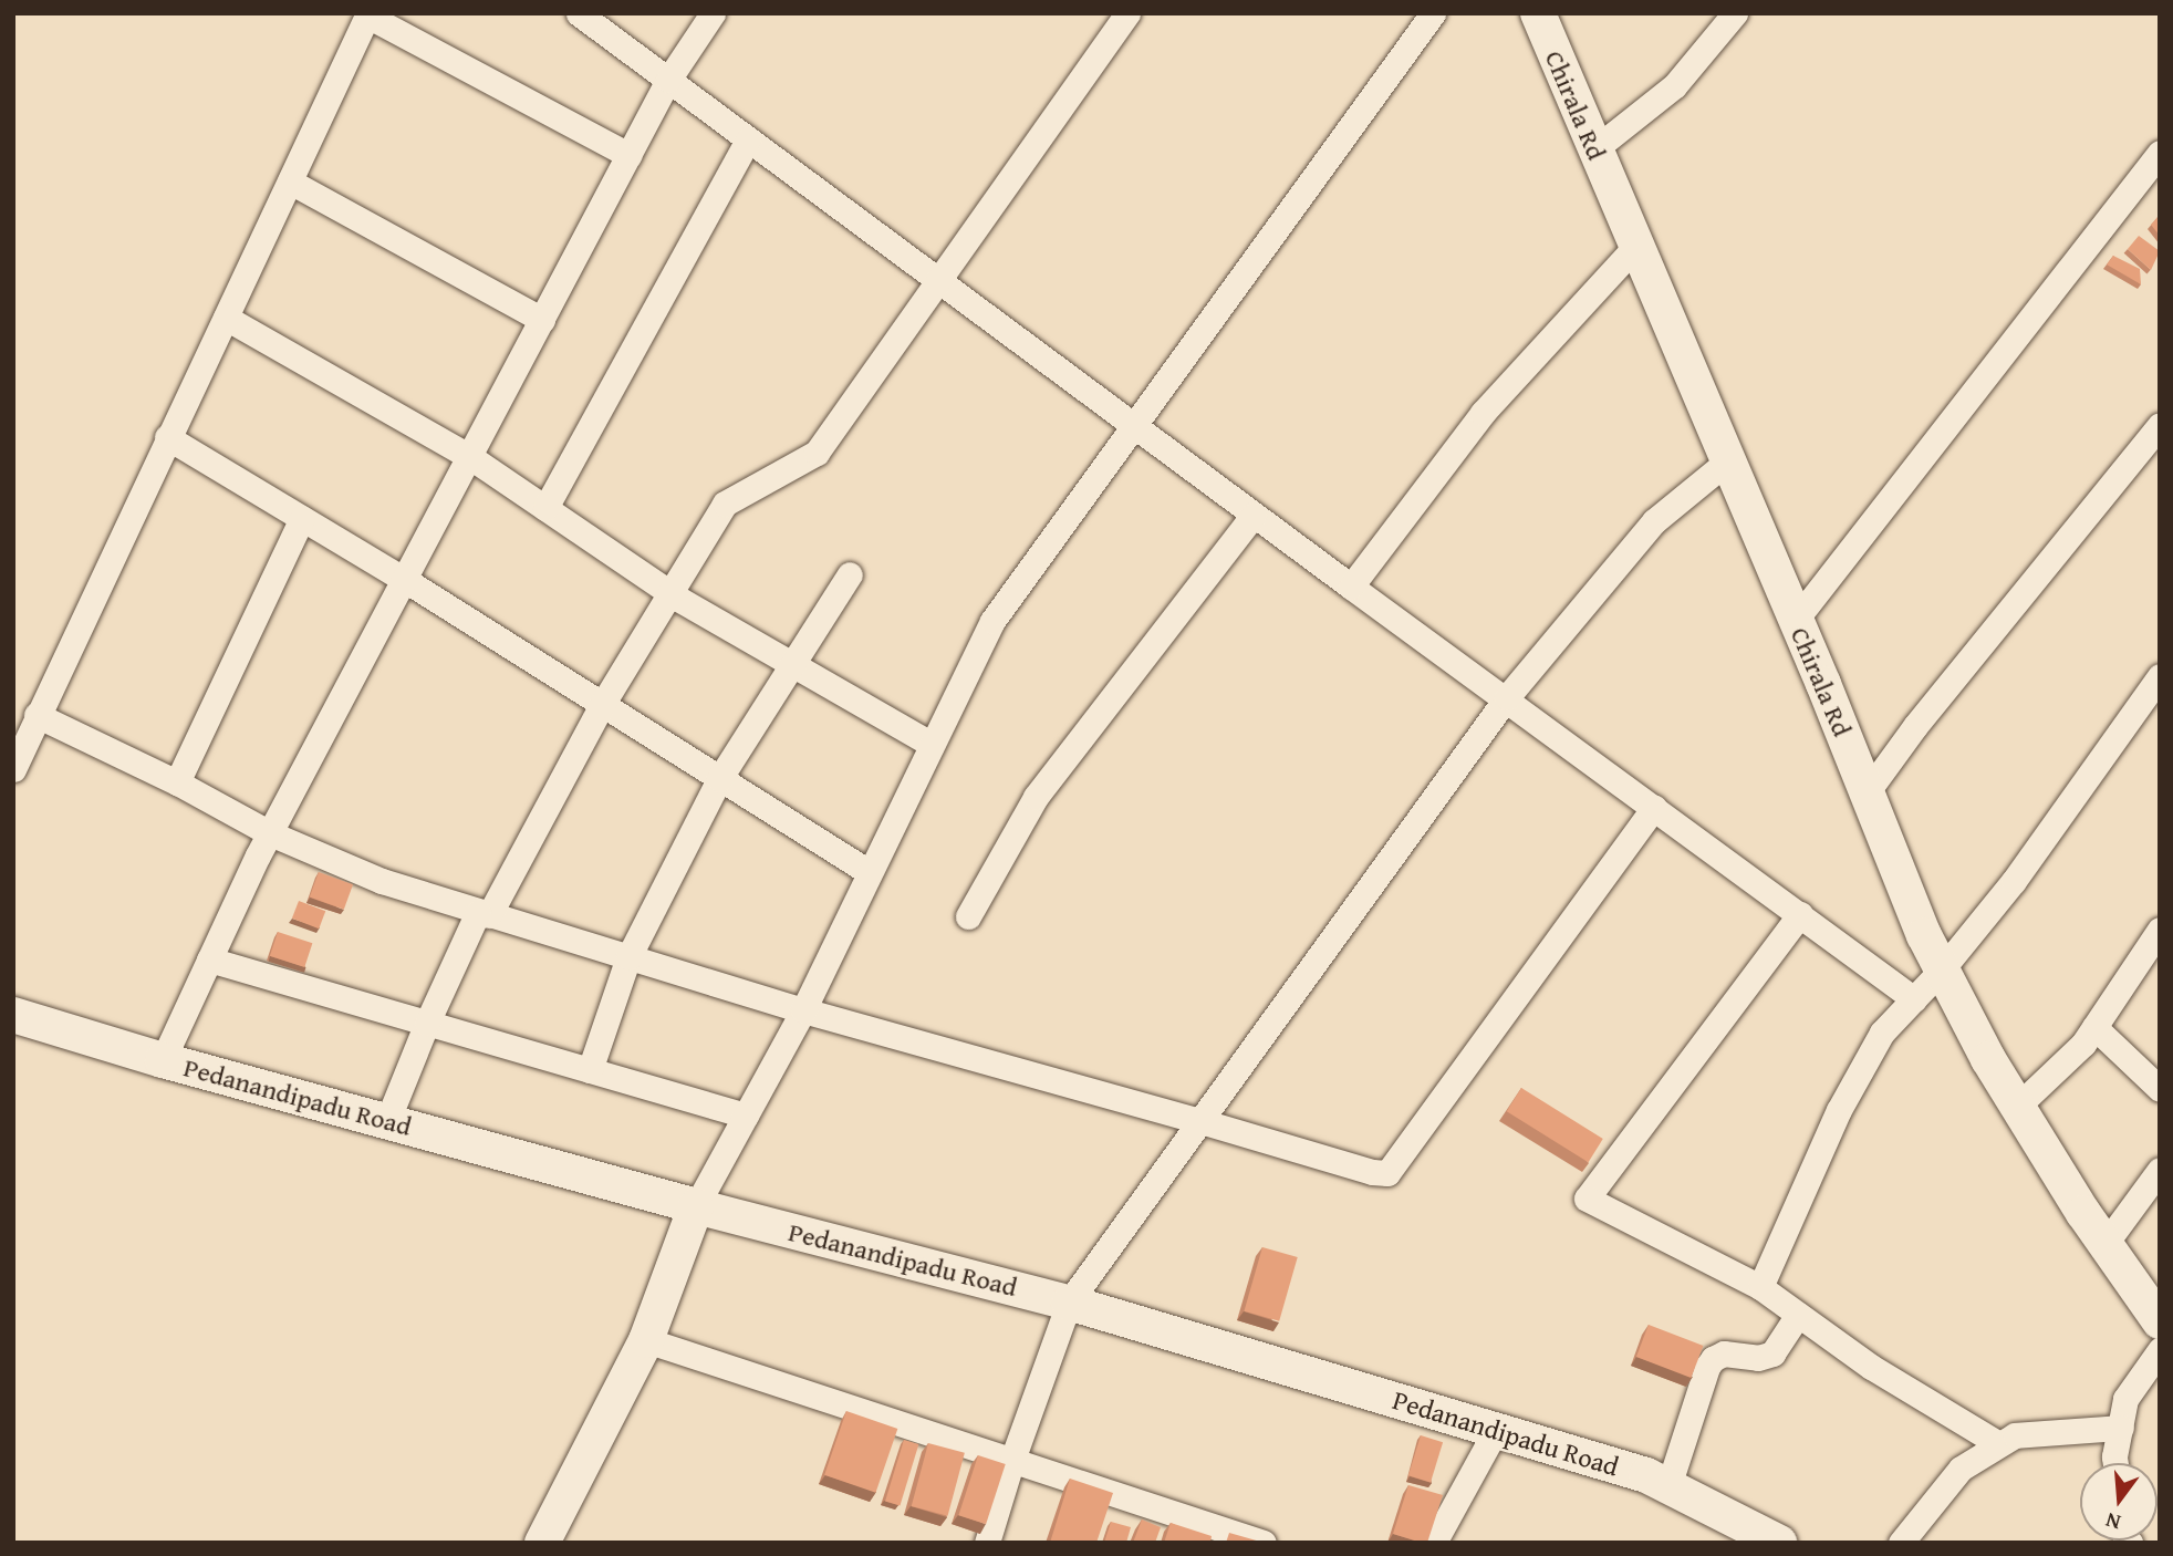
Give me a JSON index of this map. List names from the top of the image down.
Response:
{
  "streets": {
    "main road": ["Chirala Rd", "Pedanandipadu Road"]
  },
  "north": "bottom"
}
